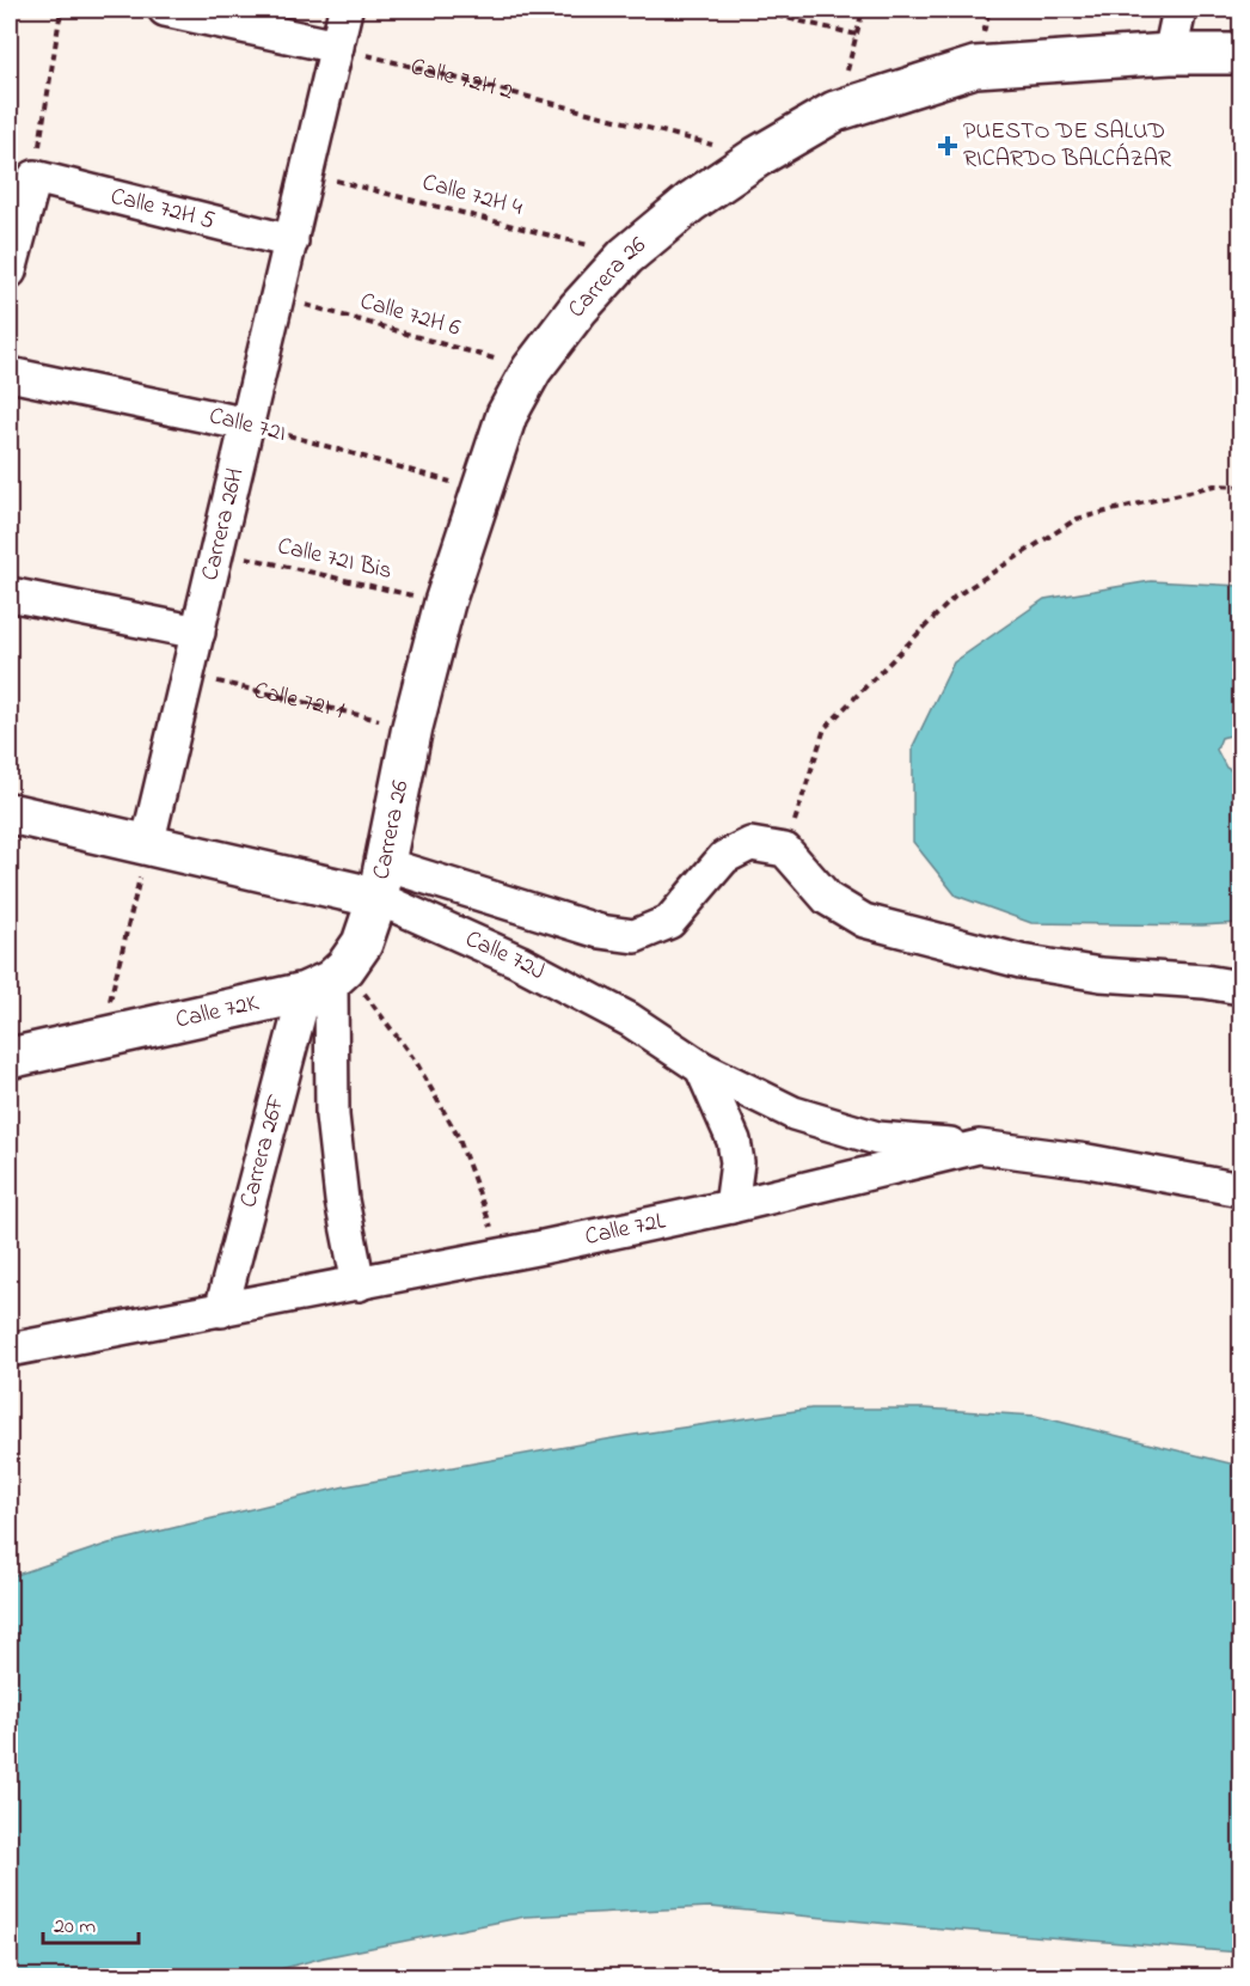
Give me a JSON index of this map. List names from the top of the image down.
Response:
{
  "streets": {
    "street": [
      "Calle 72H 5",
      "Carrera 26",
      "Calle 72I",
      "Carrera 26H",
      "Calle 72J",
      "Calle 72K",
      "Carrera 26F",
      "Calle 72L"
    ],
    "path": [
      "Calle 72H 2",
      "Calle 72H 4",
      "Calle 72H 6",
      "Calle 72I Bis",
      "Calle 72I 1"
    ]
  },
  "crossings": [
    ["Calle 72H 2", "Carrera 26"],
    ["Calle 72H 2", "Carrera 26H"],
    ["Calle 72H 4", "Carrera 26"],
    ["Calle 72H 4", "Carrera 26H"],
    ["Calle 72H 5", "Carrera 26H"],
    ["Carrera 26", "Calle 72H 6"],
    ["Carrera 26", "Calle 72I"],
    ["Carrera 26", "Calle 72I Bis"],
    ["Carrera 26", "Calle 72I 1"],
    ["Carrera 26", "Calle 72J"],
    ["Calle 72H 6", "Carrera 26H"],
    ["Calle 72I", "Carrera 26H"],
    ["Carrera 26H", "Calle 72I Bis"],
    ["Carrera 26H", "Calle 72I 1"],
    ["Carrera 26H", "Calle 72J"],
    ["Calle 72J", "Calle 72L"],
    ["Calle 72K", "Carrera 26F"],
    ["Carrera 26F", "Calle 72L"]
  ],
  "places": {
    "health": ["PUESTO DE SALUD RICARDO BALCÁZAR"]
  },
  "scale_bar": "20 m"
}
